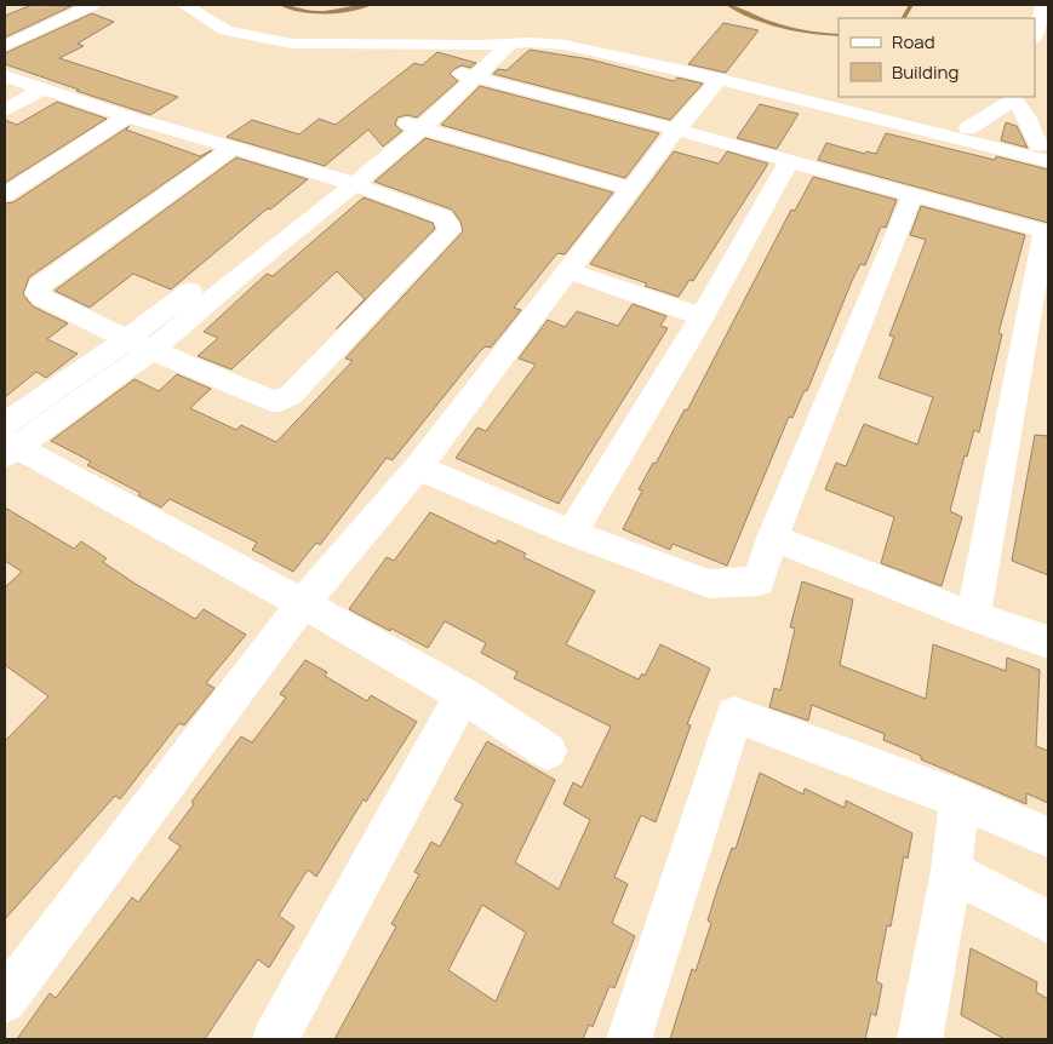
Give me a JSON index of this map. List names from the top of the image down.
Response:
{
  "legend": ["Road", "Building"]
}
